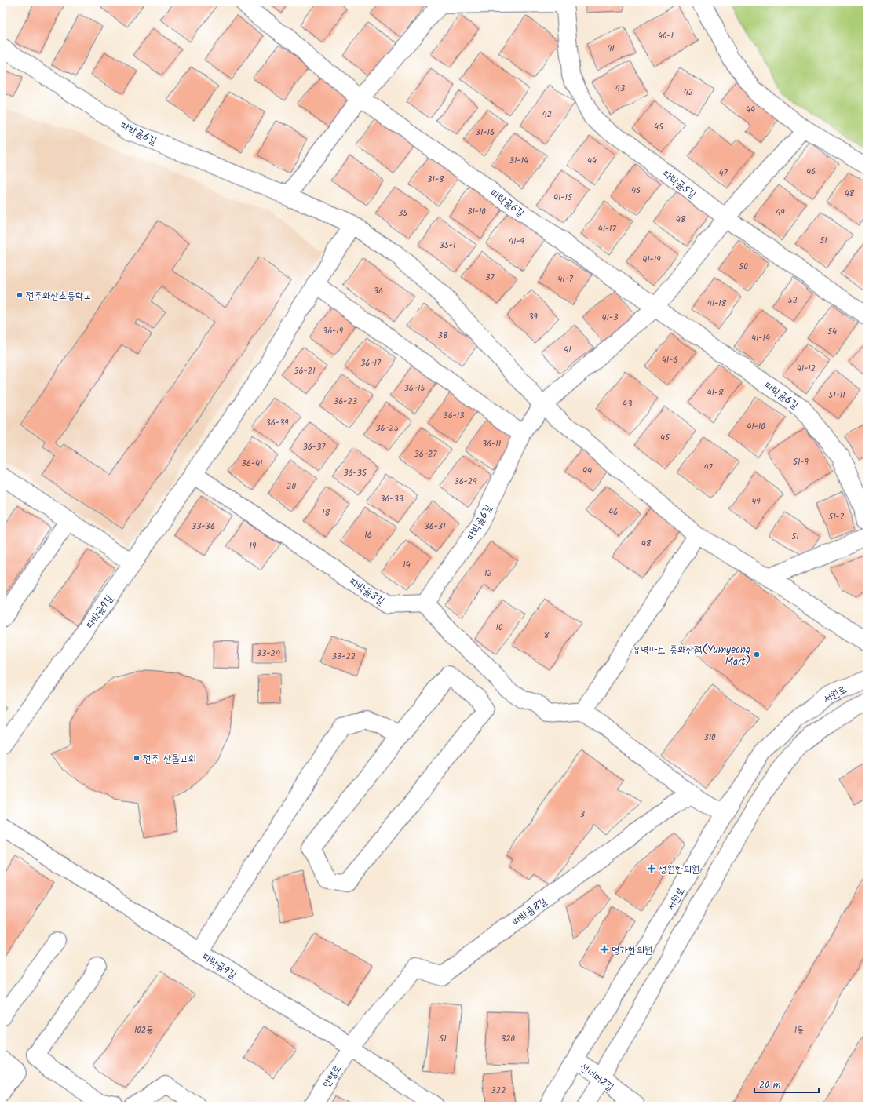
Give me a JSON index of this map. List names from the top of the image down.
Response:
{
  "streets": {
    "street": [
      "따박골6길",
      "따박골5길",
      "따박골8길",
      "따박골9길",
      "서원로",
      "안행로",
      "선너머2길"
    ]
  },
  "crossings": [
    ["따박골6길", "따박골5길"],
    ["따박골6길", "따박골8길"],
    ["따박골6길", "따박골9길"],
    ["따박골8길", "따박골9길"],
    ["따박골8길", "안행로"],
    ["따박골9길", "안행로"],
    ["서원로", "선너머2길"]
  ],
  "places": {
    "other": ["전주화산초등학교", "유명마트 중화산점(Yumyeong Mart)", "전주 산돌교회"],
    "health": ["성원한의원", "명가한의원"]
  },
  "house_numbers": [
    "40-1",
    "41",
    "43",
    "42",
    "44",
    "42",
    "45",
    "31-16",
    "31-14",
    "44",
    "46",
    "47",
    "31-8",
    "46",
    "48",
    "41-15",
    "31-10",
    "49",
    "35",
    "48",
    "41-17",
    "51",
    "41-9",
    "35-1",
    "41-19",
    "50",
    "37",
    "41-7",
    "36",
    "52",
    "41-18",
    "39",
    "41-3",
    "36-19",
    "54",
    "38",
    "41-14",
    "41",
    "41-6",
    "36-17",
    "41-12",
    "36-21",
    "36-15",
    "41-8",
    "51-11",
    "36-23",
    "43",
    "36-13",
    "36-39",
    "41-10",
    "36-25",
    "45",
    "36-11",
    "36-37",
    "36-27",
    "51-9",
    "36-41",
    "47",
    "44",
    "36-35",
    "36-29",
    "20",
    "36-33",
    "49",
    "46",
    "18",
    "51-7",
    "33-36",
    "36-31",
    "16",
    "51",
    "48",
    "19",
    "14",
    "12",
    "10",
    "8",
    "33-24",
    "33-22",
    "310",
    "3",
    "102동",
    "1동",
    "51",
    "320",
    "322"
  ],
  "scale_bar": "20 m"
}
